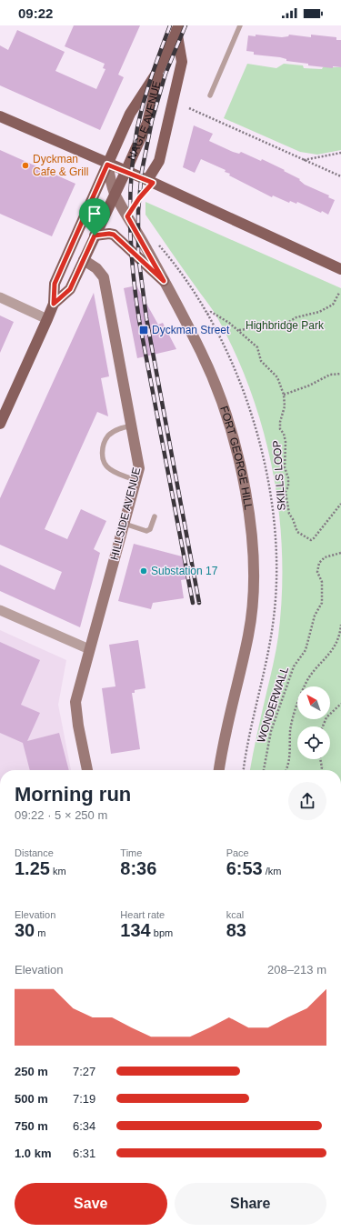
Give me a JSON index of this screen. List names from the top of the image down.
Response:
{
  "streets": {
    "main road": ["NAGLE AVENUE", "FORT GEORGE HILL", "HILLSIDE AVENUE"],
    "path": ["SKILLS LOOP", "WONDERWALL"]
  },
  "crossings": [
    ["NAGLE AVENUE", "FORT GEORGE HILL"],
    ["NAGLE AVENUE", "HILLSIDE AVENUE"]
  ],
  "parks": ["Highbridge Park"],
  "places": {
    "other": ["Dyckman Cafe & Grill", "Substation 17"],
    "transit": ["Dyckman Street"]
  },
  "north": "top left",
  "page": {
    "status": "09:22",
    "heading": ["Morning run", "09:22 · 5 × 250 m"],
    "stats": [
      ["Distance", "1.25 km"],
      ["Time", "8:36"],
      ["Pace", "6:53 /km"],
      ["Elevation", "30 m"],
      ["Heart rate", "134 bpm"],
      ["kcal", "83"]
    ],
    "chart": ["Elevation", "208–213 m"],
    "list": [
      {
        "name": "250 m",
        "note": "7:27"
      },
      {
        "name": "500 m",
        "note": "7:19"
      },
      {
        "name": "750 m",
        "note": "6:34"
      },
      {
        "name": "1.0 km",
        "note": "6:31"
      }
    ],
    "buttons": ["Save", "Share"]
  }
}
